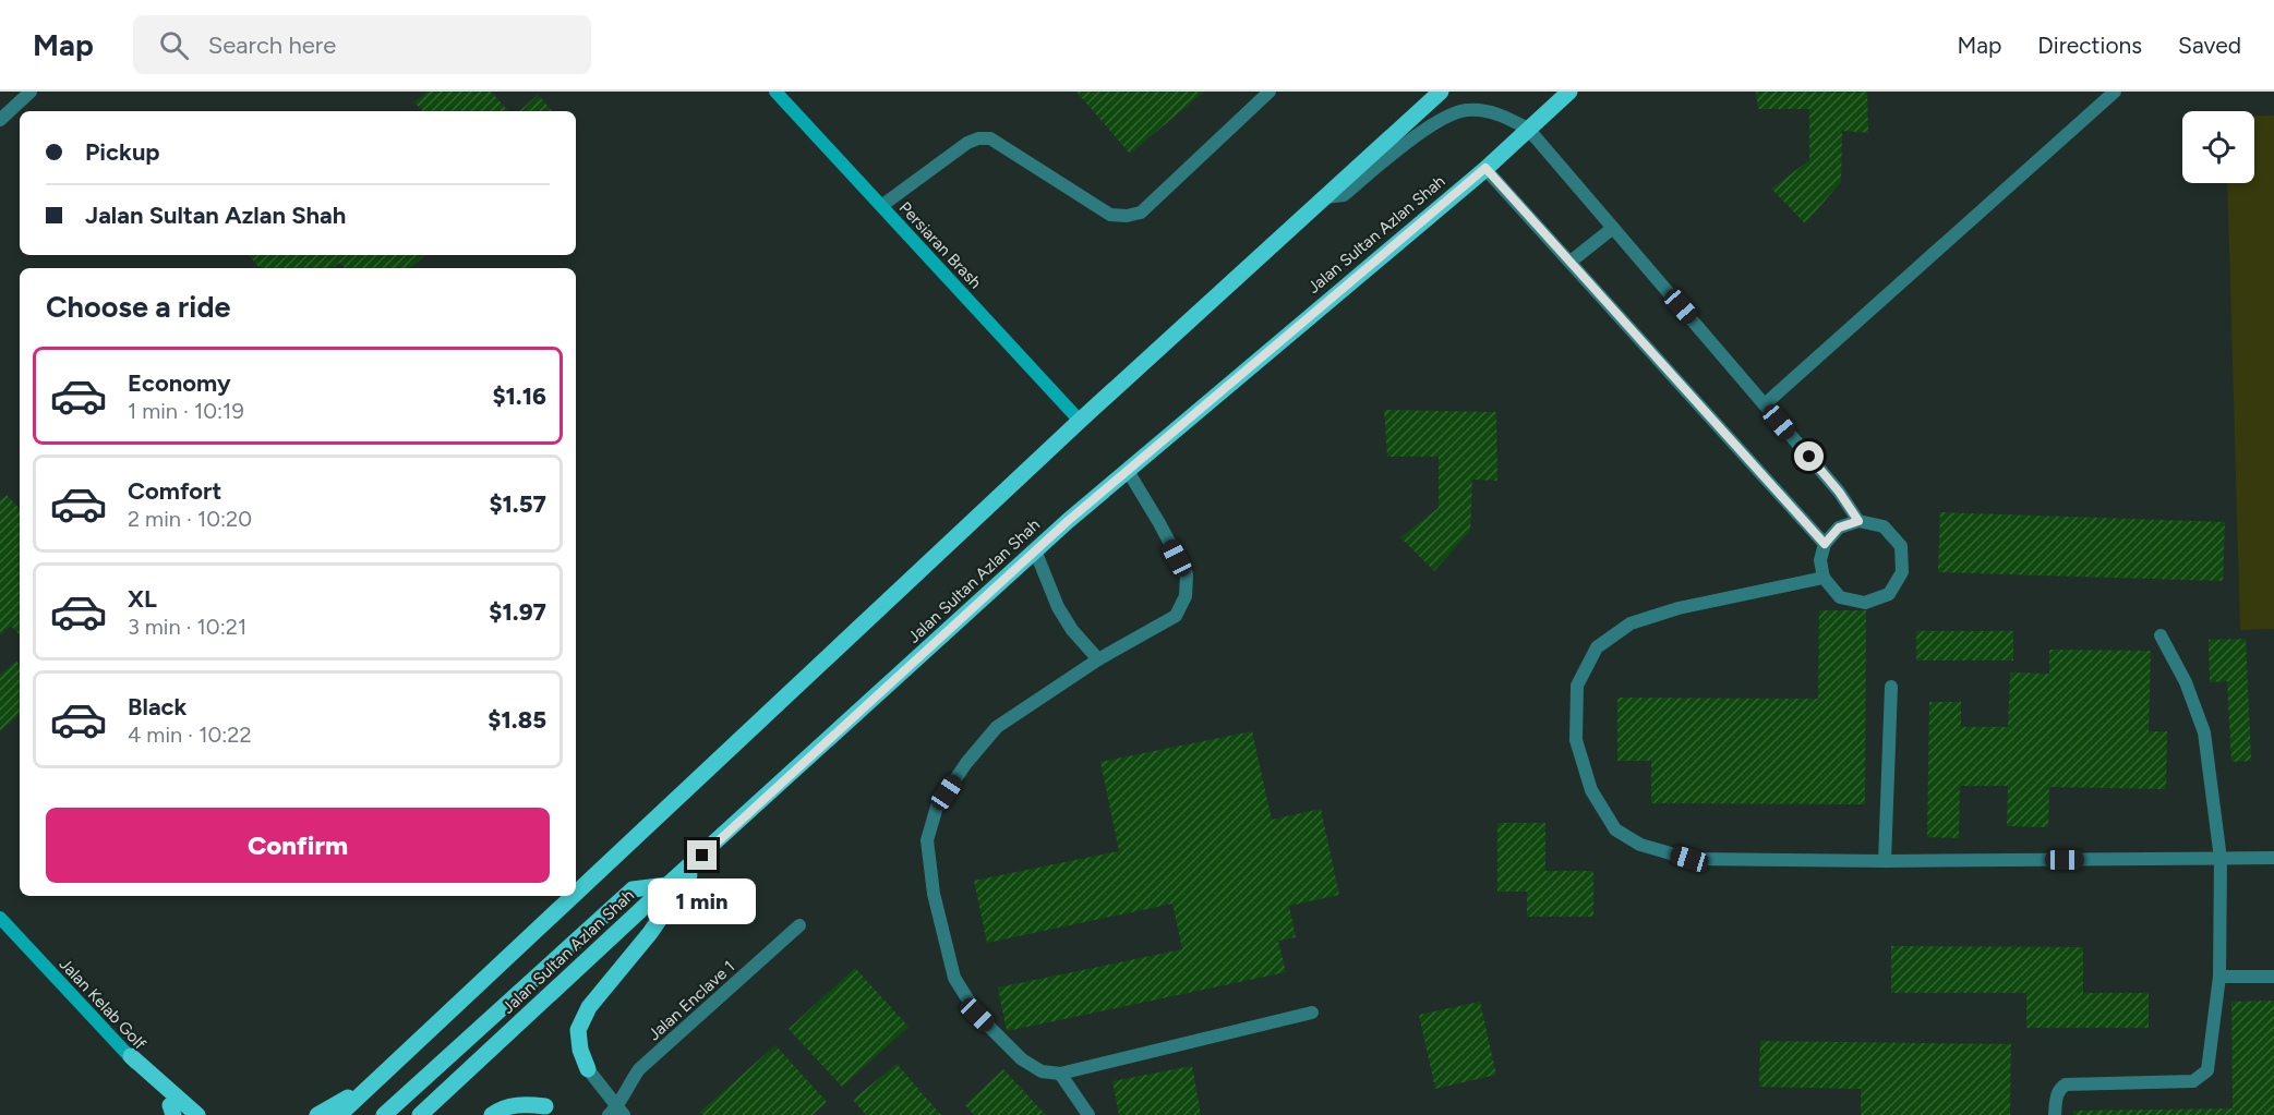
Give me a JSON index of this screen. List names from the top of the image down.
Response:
{
  "streets": {
    "main road": ["Jalan Sultan Azlan Shah"],
    "street": ["Persiaran Brash", "Jalan Enclave 1", "Jalan Kelab Golf"]
  },
  "page": {
    "header": "Map",
    "search": "Search here",
    "nav": ["Map", "Directions", "Saved"],
    "banner": ["Pickup", "Jalan Sultan Azlan Shah"],
    "heading": "Choose a ride",
    "list": [
      {
        "name": "Economy",
        "note": "1 min · 10:19",
        "value": "$1.16"
      },
      {
        "name": "Comfort",
        "note": "2 min · 10:20",
        "value": "$1.57"
      },
      {
        "name": "XL",
        "note": "3 min · 10:21",
        "value": "$1.97"
      },
      {
        "name": "Black",
        "note": "4 min · 10:22",
        "value": "$1.85"
      }
    ],
    "buttons": "Confirm",
    "bubble": "1 min"
  }
}
